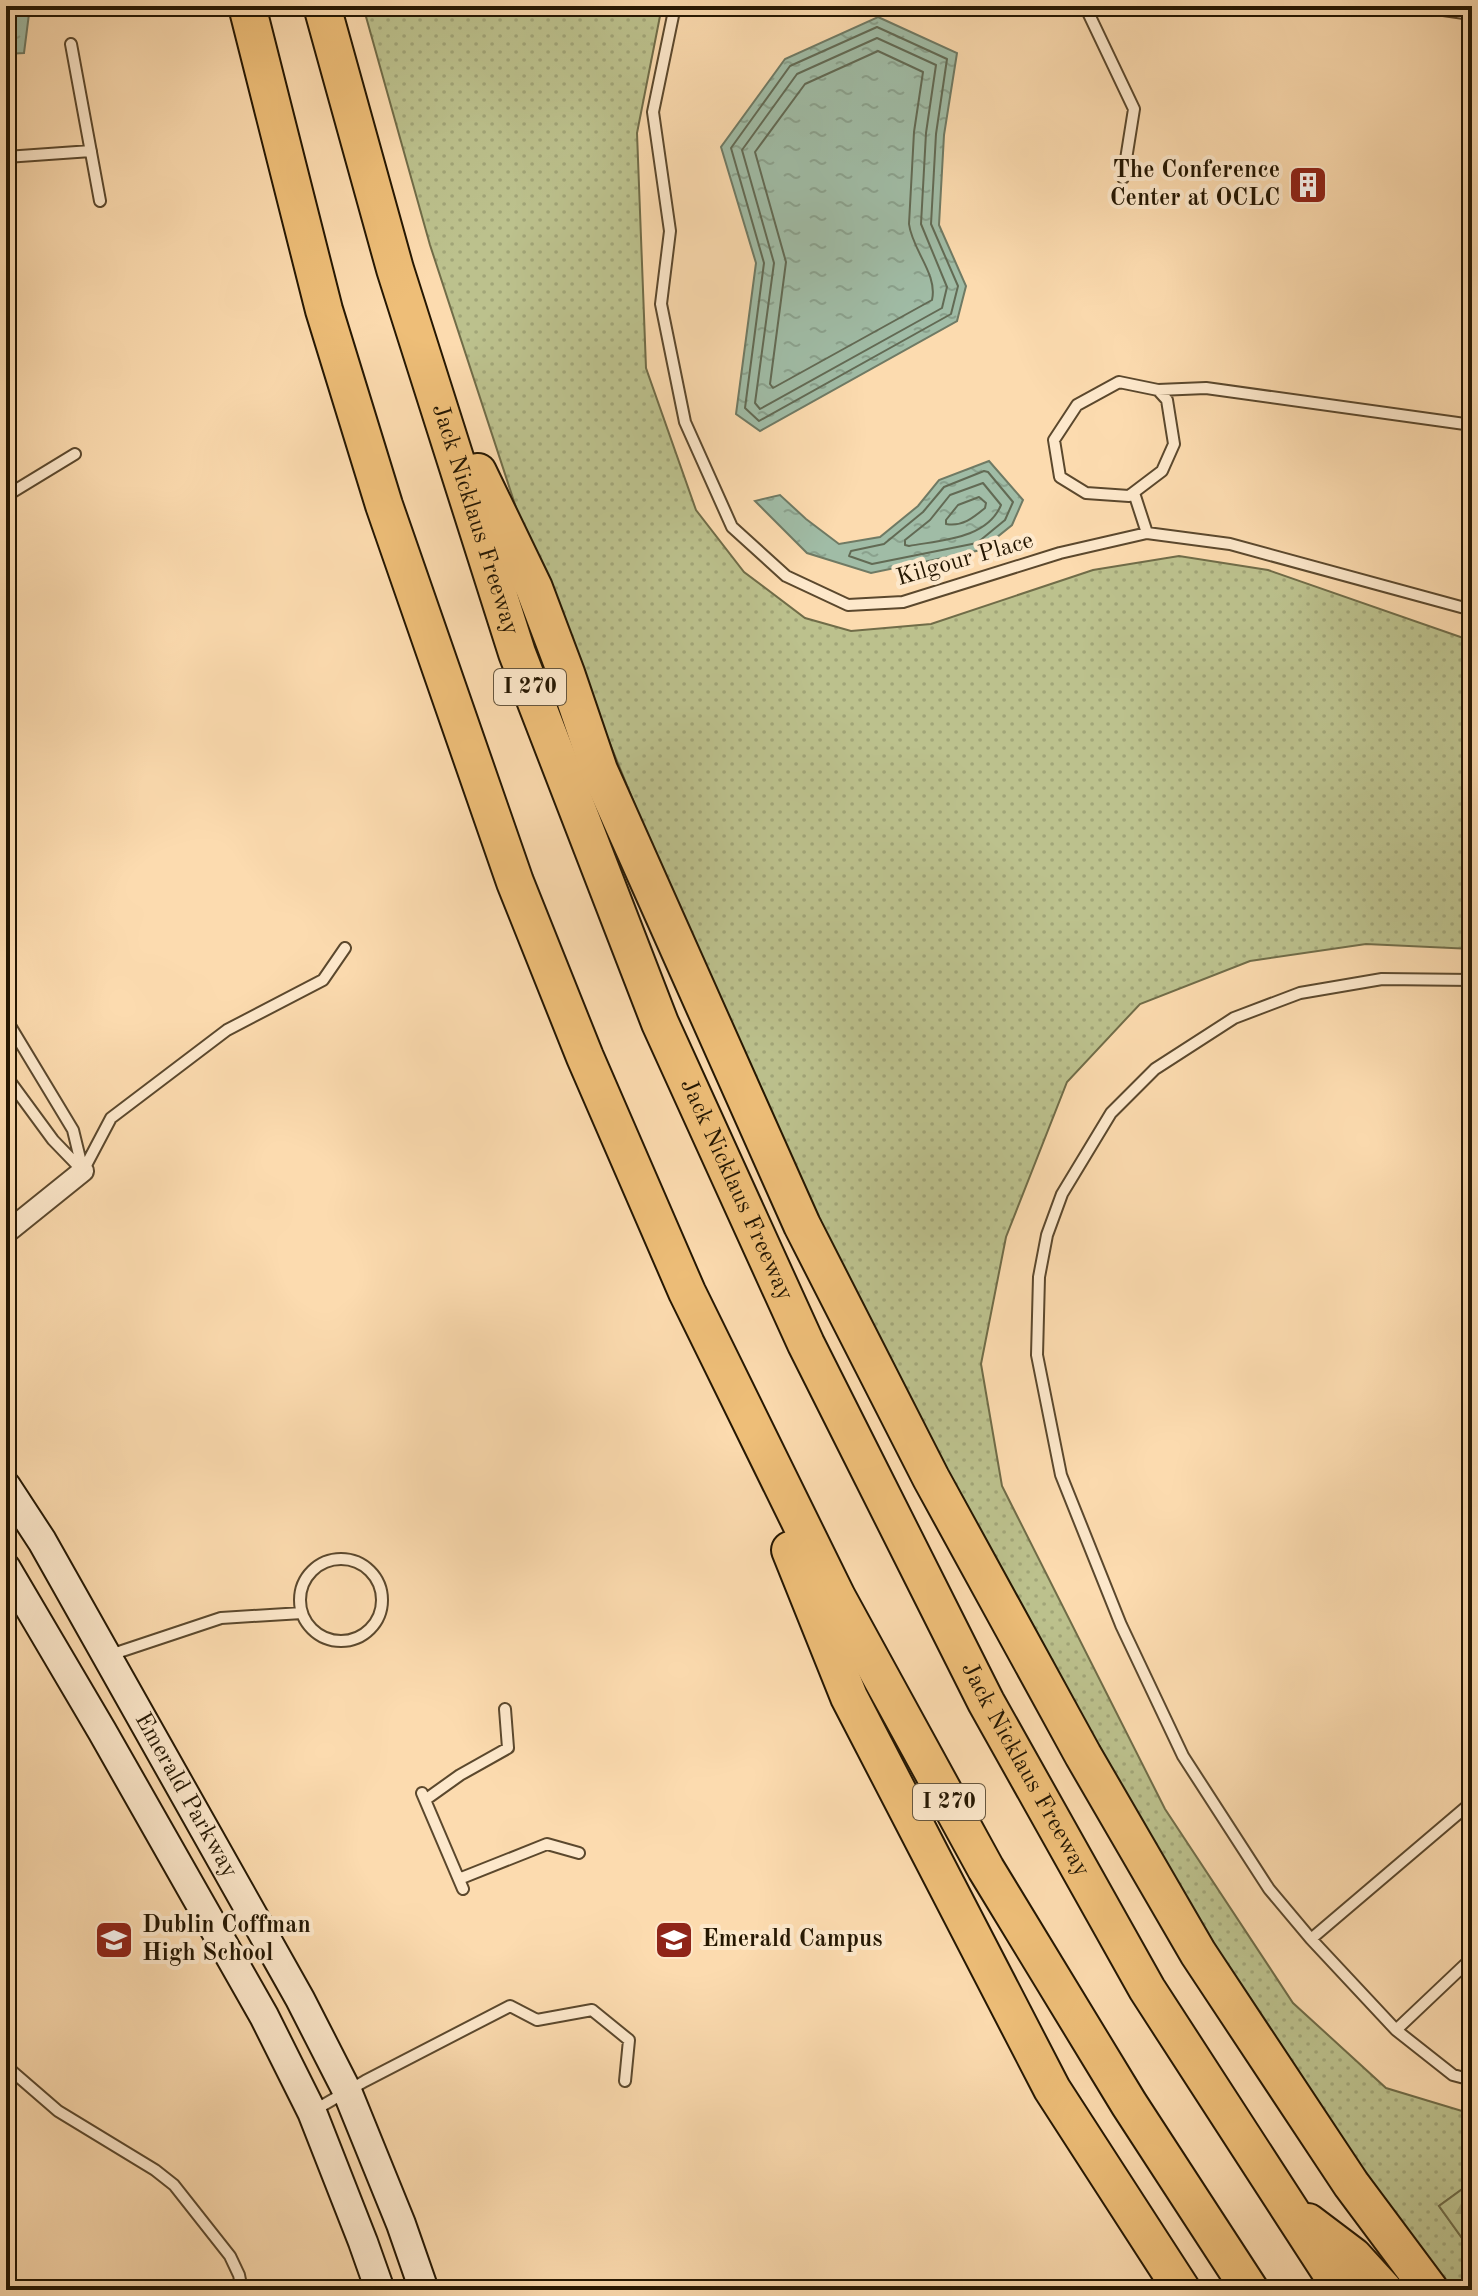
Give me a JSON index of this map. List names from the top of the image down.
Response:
{
  "streets": {
    "highway": ["Jack Nicklaus Freeway", "I 270"],
    "main road": ["Emerald Parkway"],
    "lane": ["Kilgour Place"]
  },
  "places": {
    "building": ["The Conference Center at OCLC"],
    "school or university": ["Dublin Coffman High School", "Emerald Campus"]
  }
}
